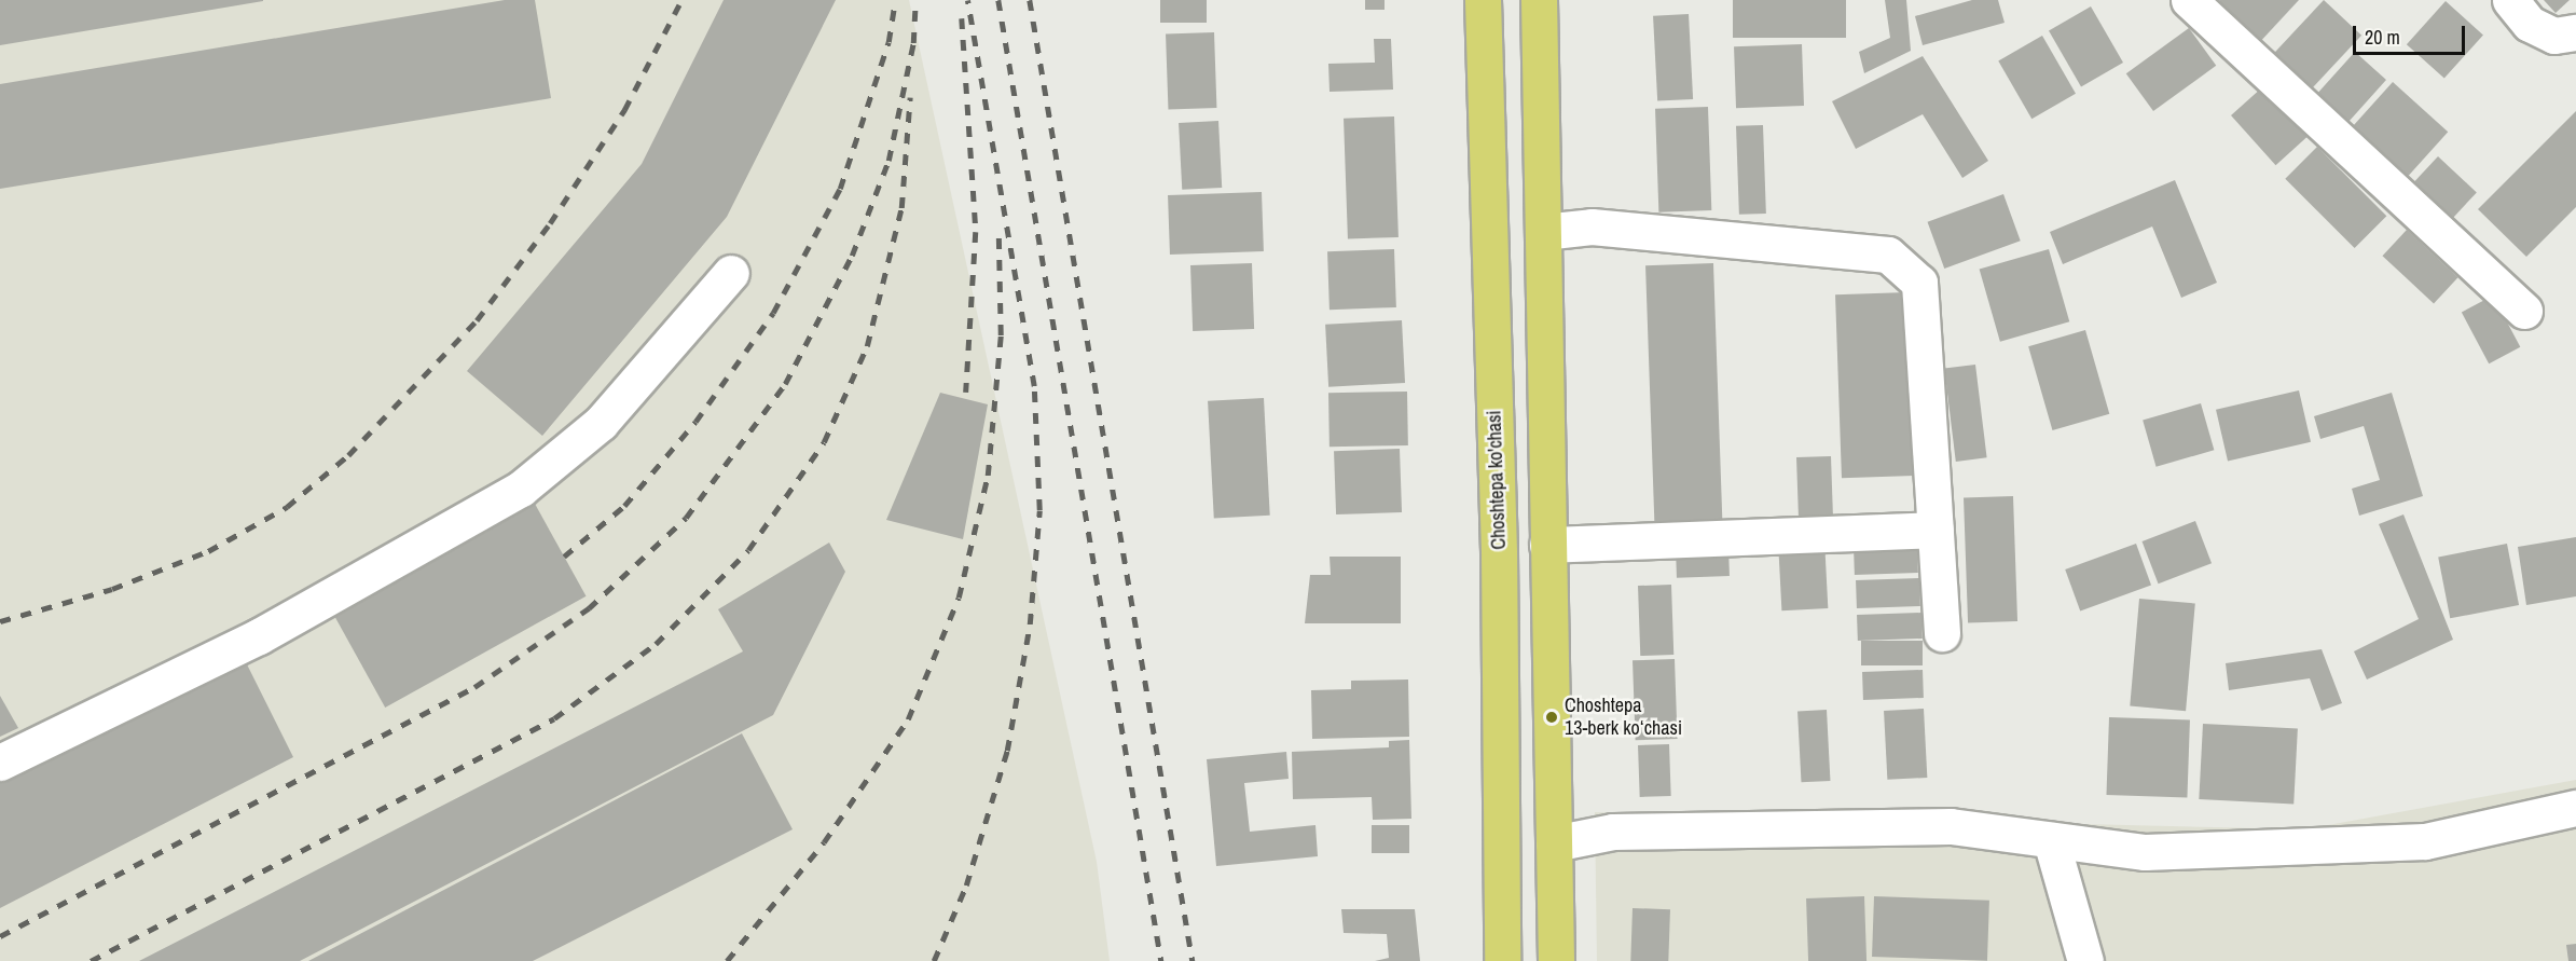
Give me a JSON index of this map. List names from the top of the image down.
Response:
{
  "streets": {
    "main road": ["Choshtepa ko'chasi"]
  },
  "places": ["Choshtepa 13-berk koʻchasi"],
  "scale_bar": "20 m"
}
